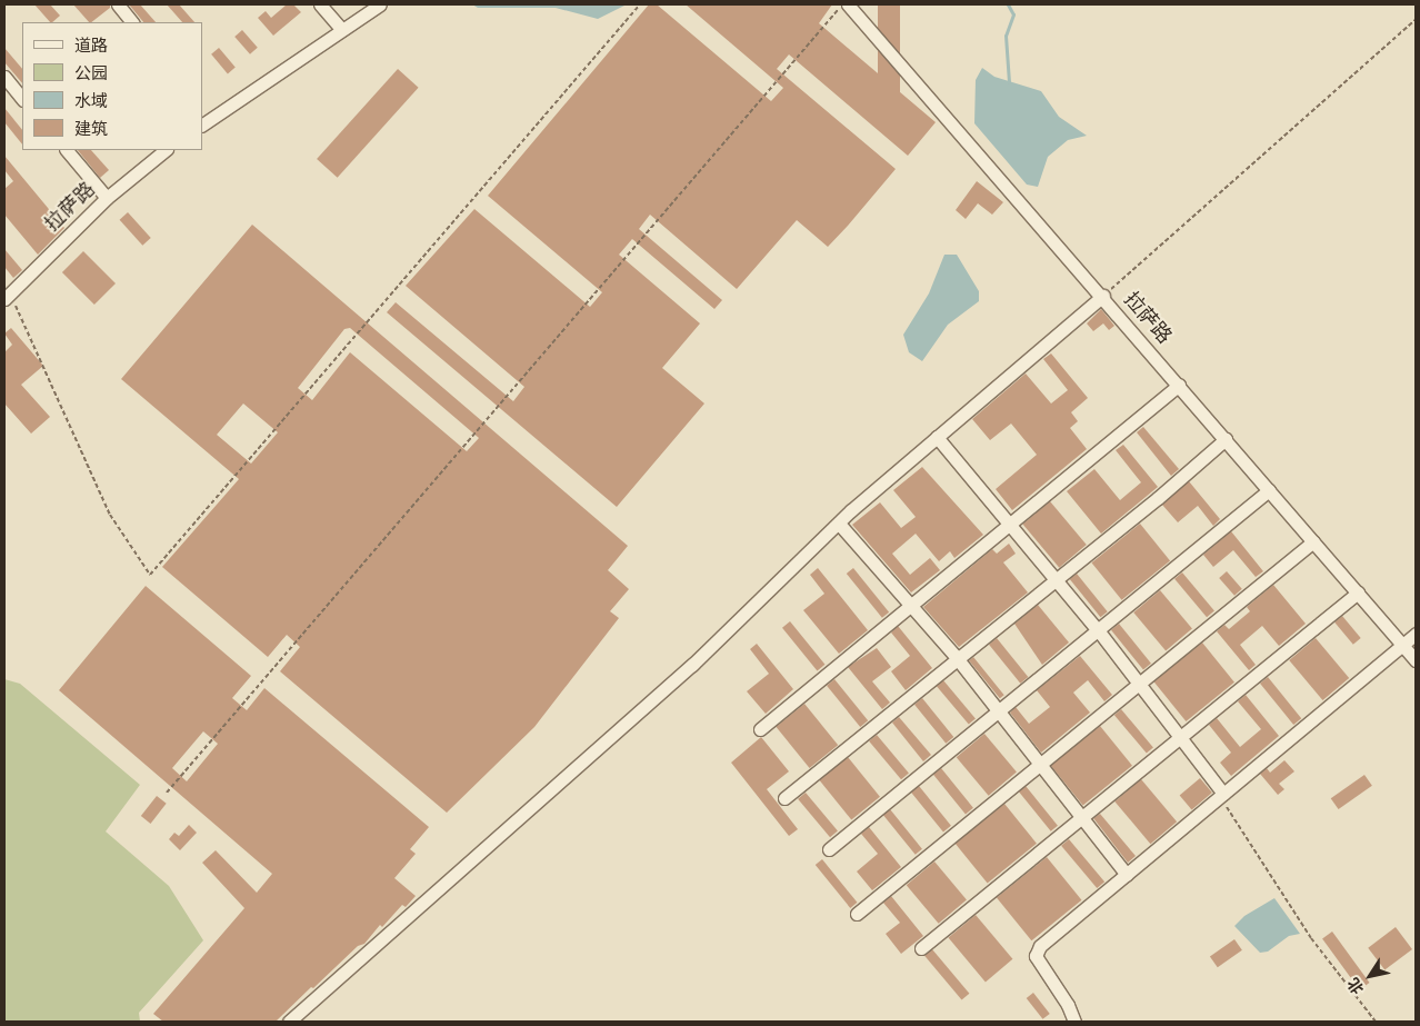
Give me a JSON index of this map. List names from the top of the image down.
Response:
{
  "streets": {
    "street": ["拉萨路"]
  },
  "legend": [
    "道路",
    "公园",
    "水域",
    "建筑"
  ],
  "north": "bottom left"
}
